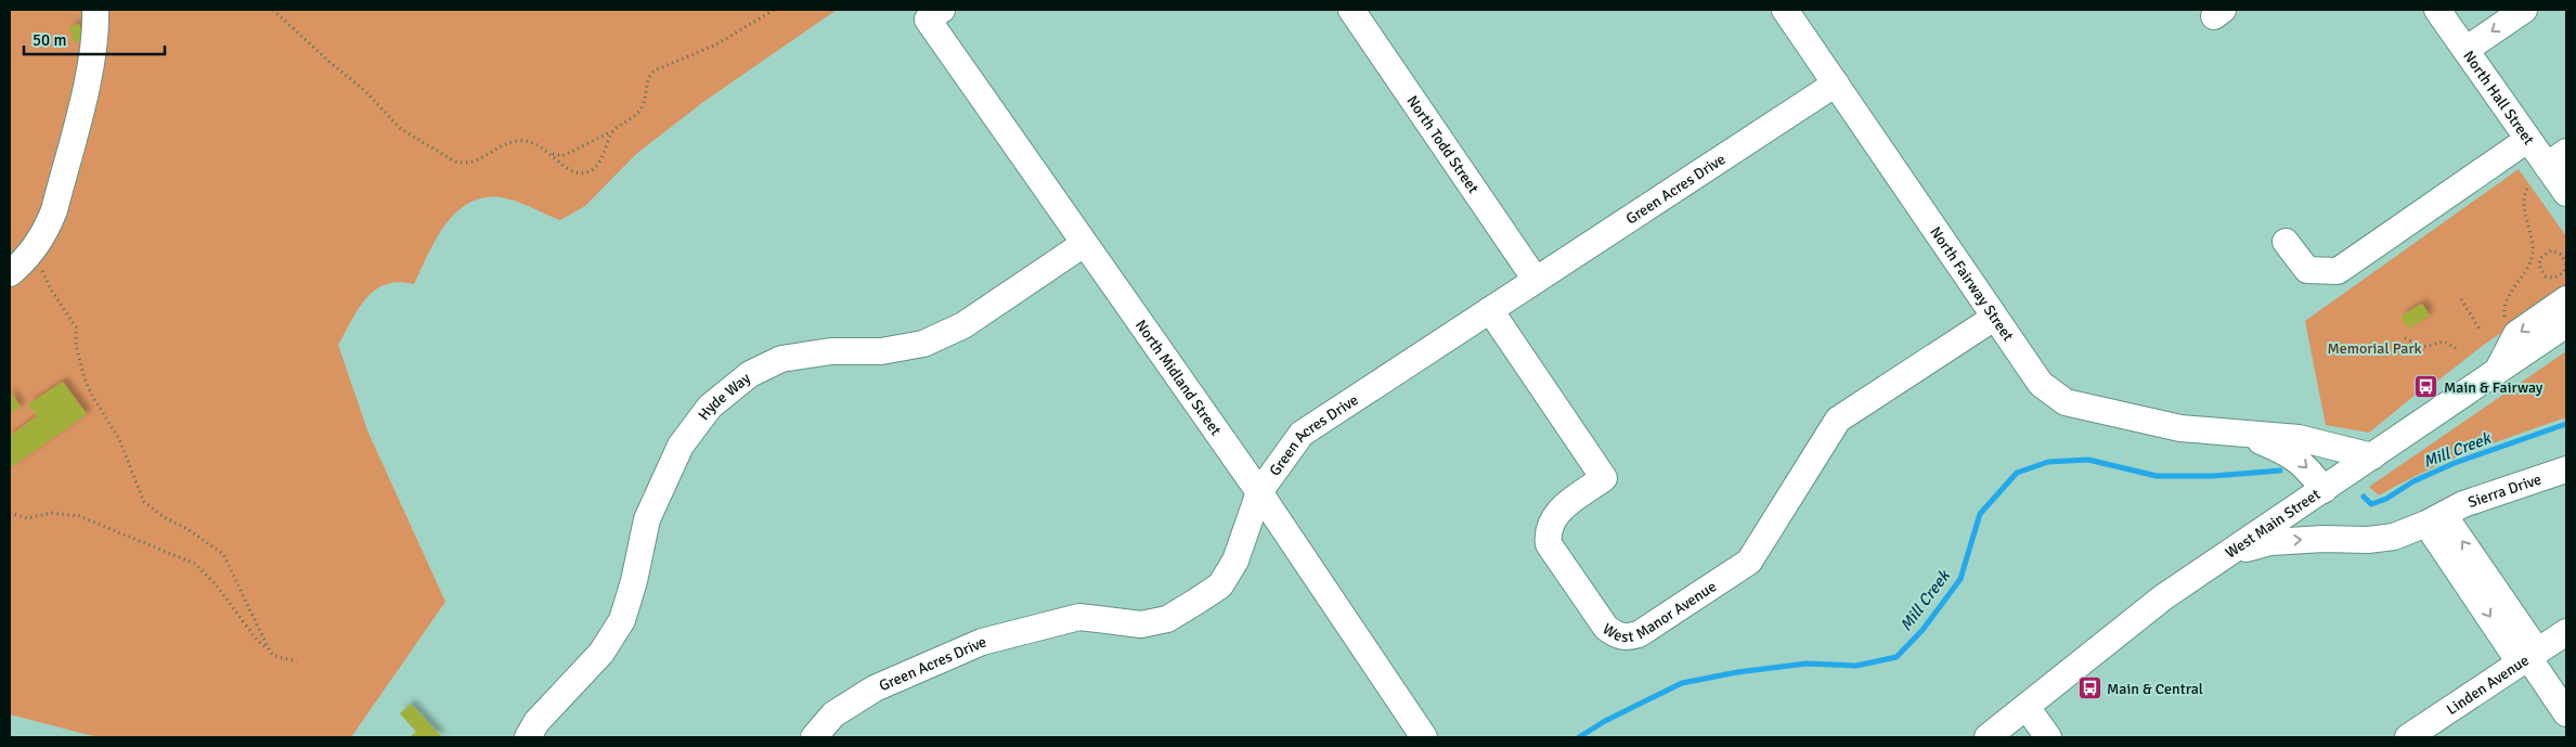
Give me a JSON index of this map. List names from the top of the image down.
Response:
{
  "streets": {
    "street": [
      "North Hall Street",
      "North Todd Street",
      "Green Acres Drive",
      "North Fairway Street",
      "North Midland Street",
      "Hyde Way",
      "Sierra Drive",
      "West Main Street",
      "West Manor Avenue",
      "Linden Avenue"
    ]
  },
  "crossings": [
    ["North Todd Street", "Green Acres Drive"],
    ["Green Acres Drive", "North Fairway Street"],
    ["Green Acres Drive", "North Midland Street"],
    ["Green Acres Drive", "West Manor Avenue"],
    ["North Fairway Street", "Sierra Drive"],
    ["North Fairway Street", "West Main Street"],
    ["North Fairway Street", "West Manor Avenue"],
    ["North Midland Street", "Hyde Way"]
  ],
  "water": ["Mill Creek"],
  "parks": ["Memorial Park"],
  "places": {
    "bus stop": ["Main & Fairway", "Main & Central"]
  },
  "scale_bar": "50 m"
}
